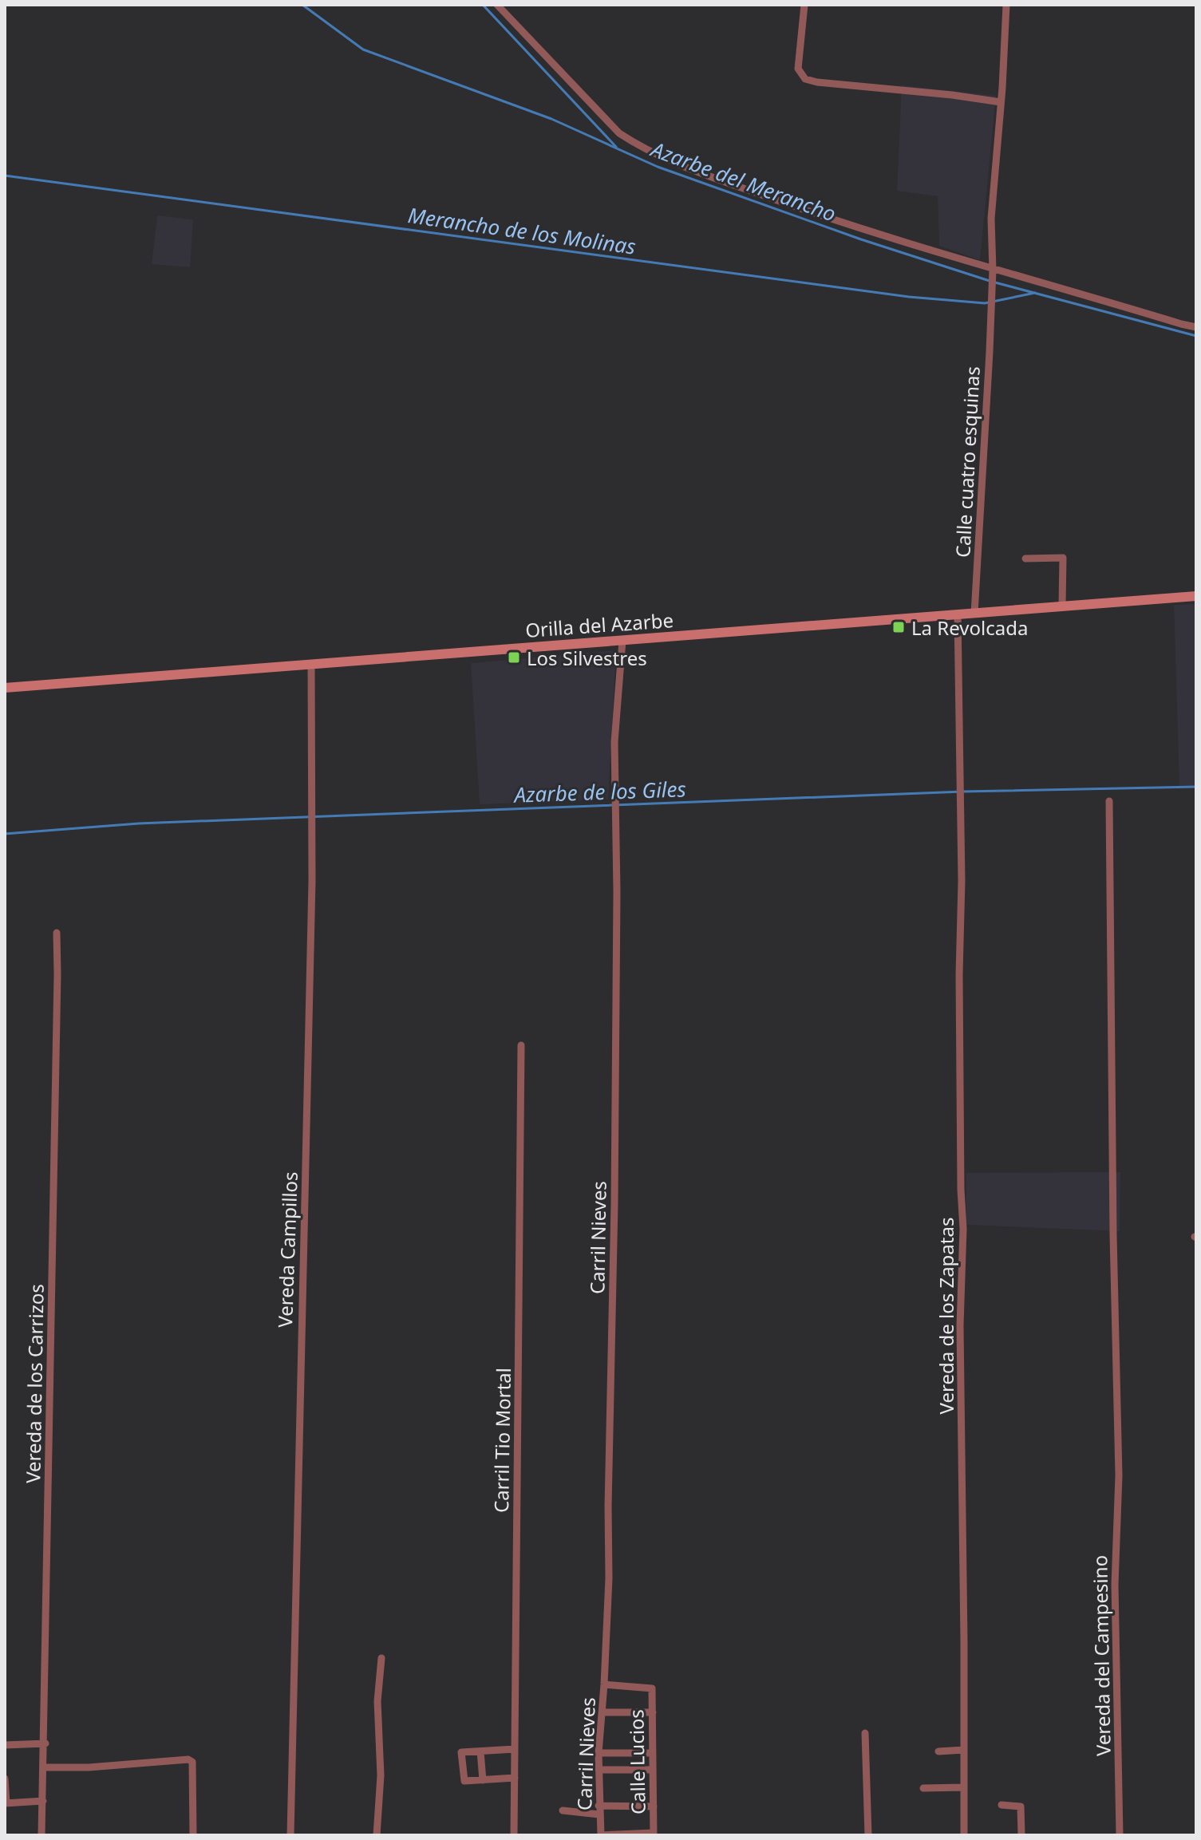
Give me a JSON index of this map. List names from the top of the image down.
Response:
{
  "streets": {
    "street": [
      "Calle cuatro esquinas",
      "Orilla del Azarbe",
      "Carril Nieves",
      "Vereda Campillos",
      "Vereda de los Zapatas",
      "Vereda de los Carrizos",
      "Carril Tio Mortal",
      "Vereda del Campesino",
      "Calle Lucios"
    ]
  },
  "crossings": [
    ["Calle cuatro esquinas", "Orilla del Azarbe"],
    ["Orilla del Azarbe", "Carril Nieves"],
    ["Orilla del Azarbe", "Vereda Campillos"],
    ["Orilla del Azarbe", "Vereda de los Zapatas"],
    ["Carril Nieves", "Calle Lucios"]
  ],
  "water": ["Azarbe del Merancho", "Merancho de los Molinas", "Azarbe de los Giles"],
  "places": {
    "transit": ["La Revolcada", "Los Silvestres"]
  }
}
